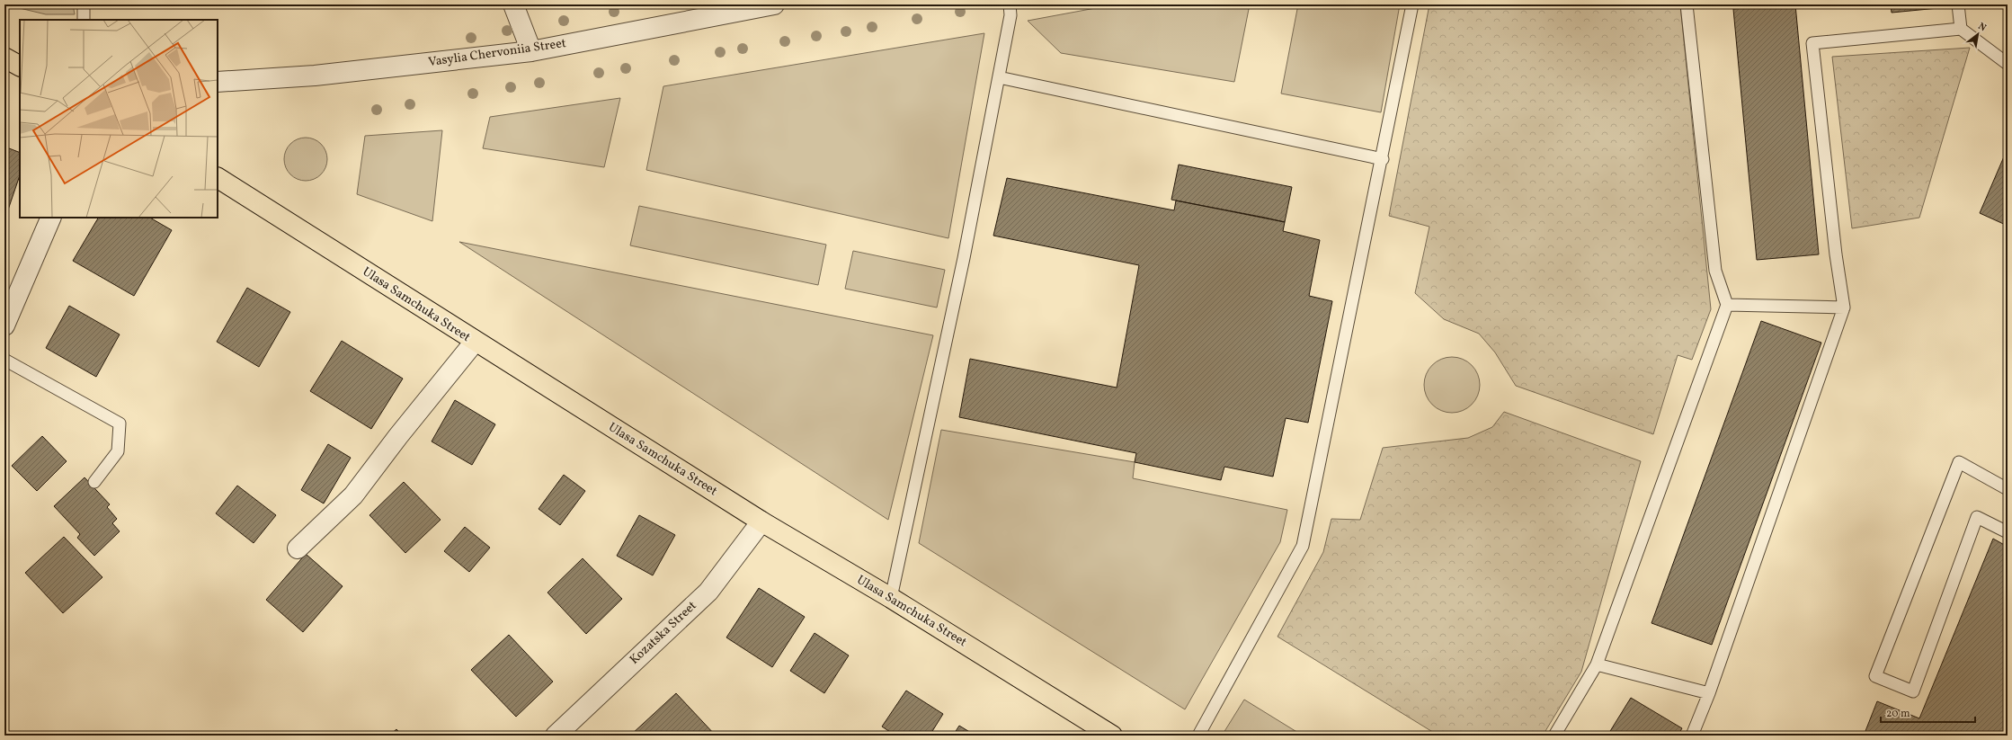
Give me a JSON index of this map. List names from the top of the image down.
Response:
{
  "streets": {
    "main road": ["Ulasa Samchuka Street"],
    "street": ["Vasylia Chervoniia Street", "Kozatska Street"]
  },
  "crossings": [
    ["Ulasa Samchuka Street", "Kozatska Street"]
  ],
  "scale_bar": "20 m",
  "north": "top right"
}
